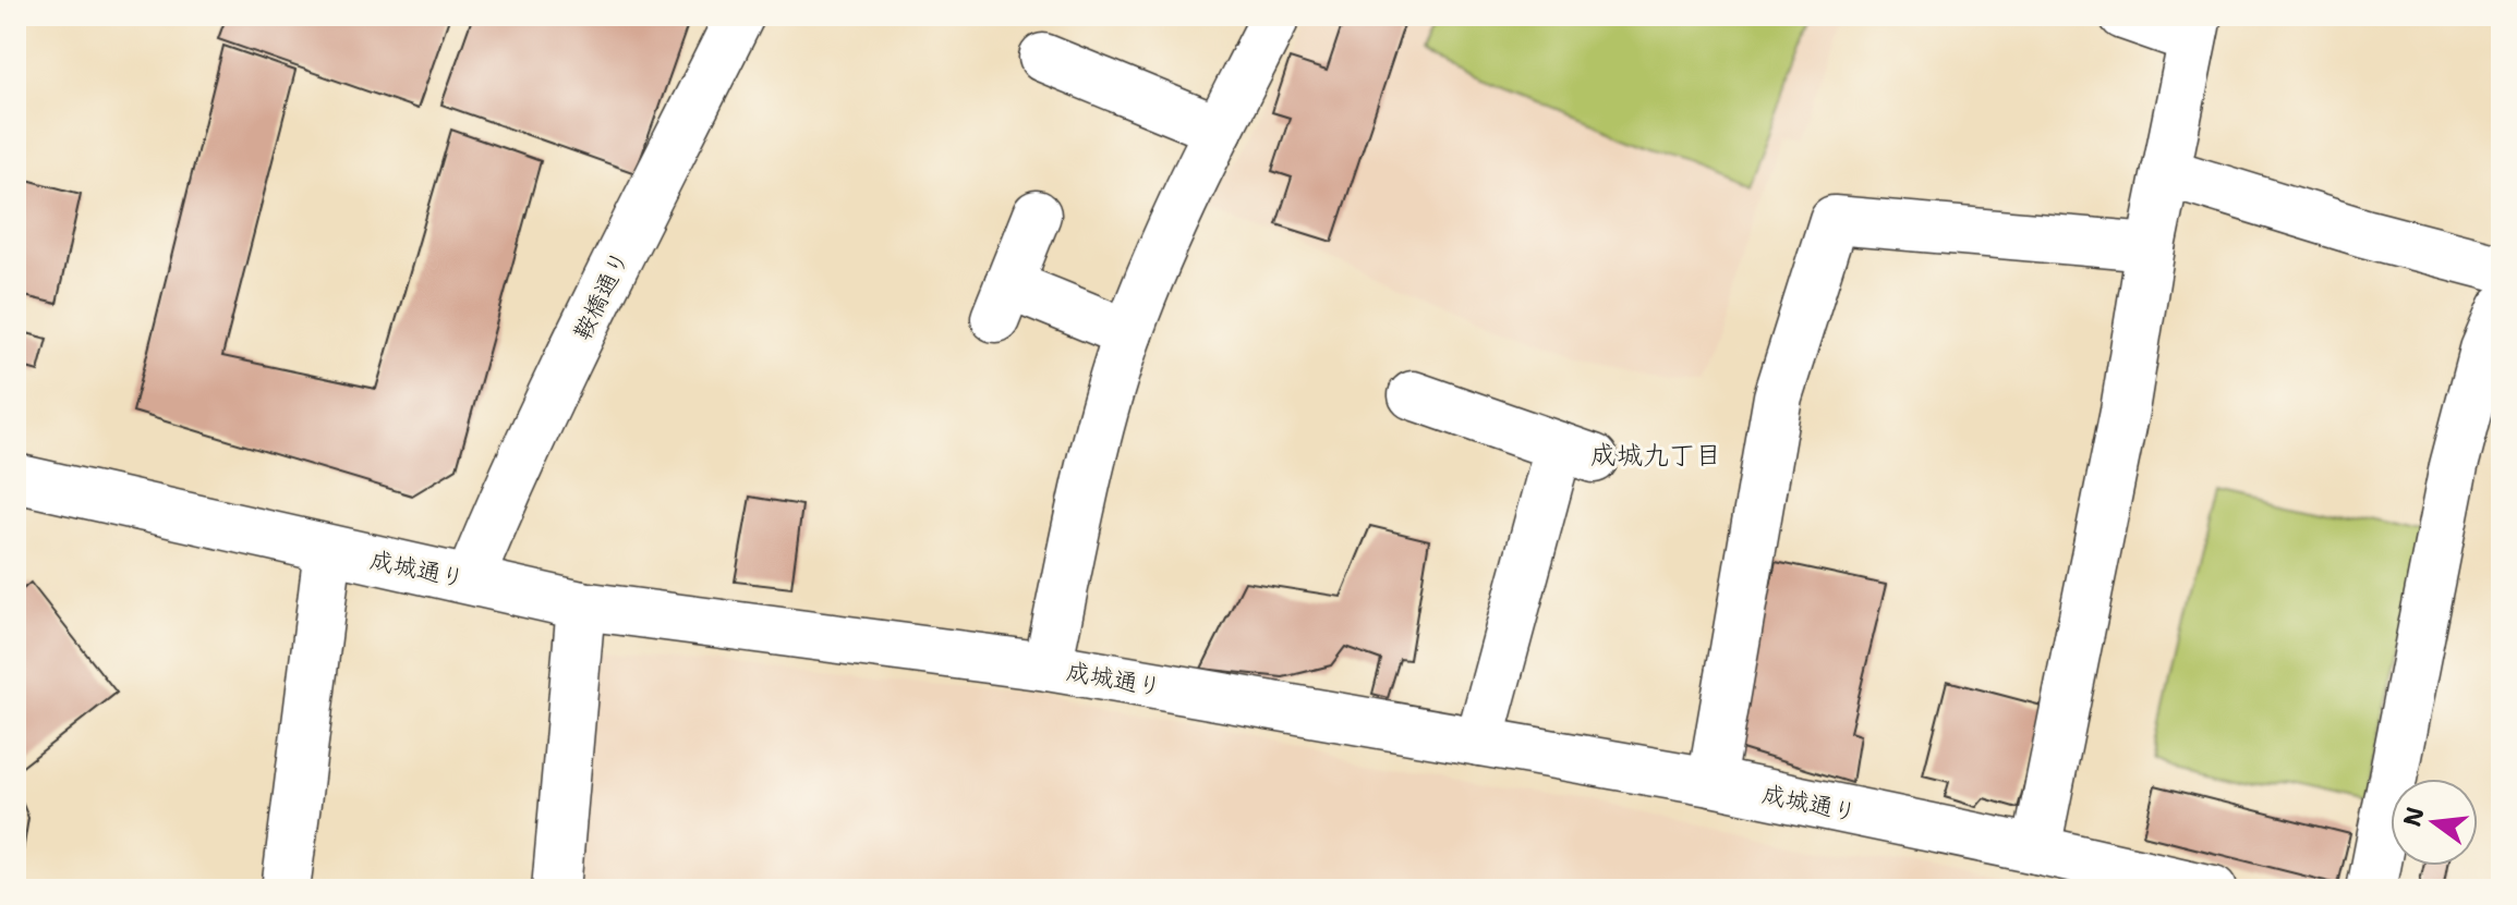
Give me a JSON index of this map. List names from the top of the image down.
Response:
{
  "streets": {
    "street": ["鞍橋通り", "成城通り"]
  },
  "crossings": [
    ["鞍橋通り", "成城通り"]
  ],
  "districts": ["成城九丁目"],
  "north": "left"
}
